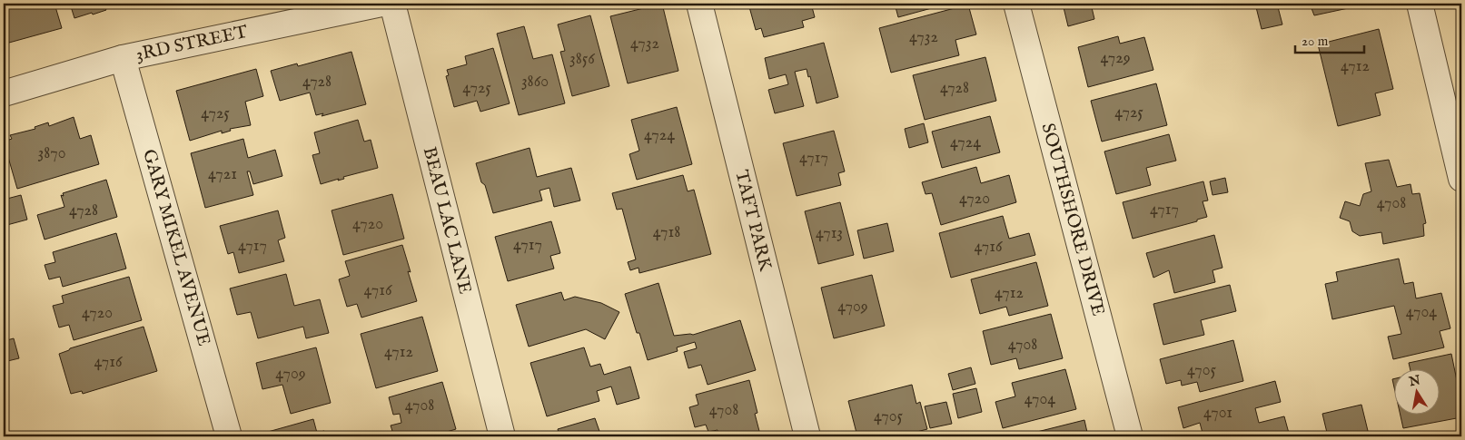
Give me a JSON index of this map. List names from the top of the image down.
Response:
{
  "streets": {
    "street": [
      "3RD STREET",
      "SOUTHSHORE DRIVE",
      "BEAU LAC LANE",
      "TAFT PARK",
      "GARY MIKEL AVENUE"
    ]
  },
  "crossings": [
    ["3RD STREET", "GARY MIKEL AVENUE"]
  ],
  "house_numbers": [
    "4732",
    "4732",
    "4729",
    "3856",
    "4712",
    "4728",
    "3860",
    "4725",
    "4728",
    "4725",
    "4725",
    "4724",
    "4724",
    "3870",
    "4717",
    "4721",
    "4720",
    "4708",
    "4717",
    "4728",
    "4720",
    "4718",
    "4713",
    "4717",
    "4717",
    "4716",
    "4716",
    "4712",
    "4709",
    "4704",
    "4720",
    "4708",
    "4712",
    "4716",
    "4705",
    "4709",
    "4704",
    "4708",
    "4708",
    "4701",
    "4705"
  ],
  "scale_bar": "20 m",
  "north": "top"
}
